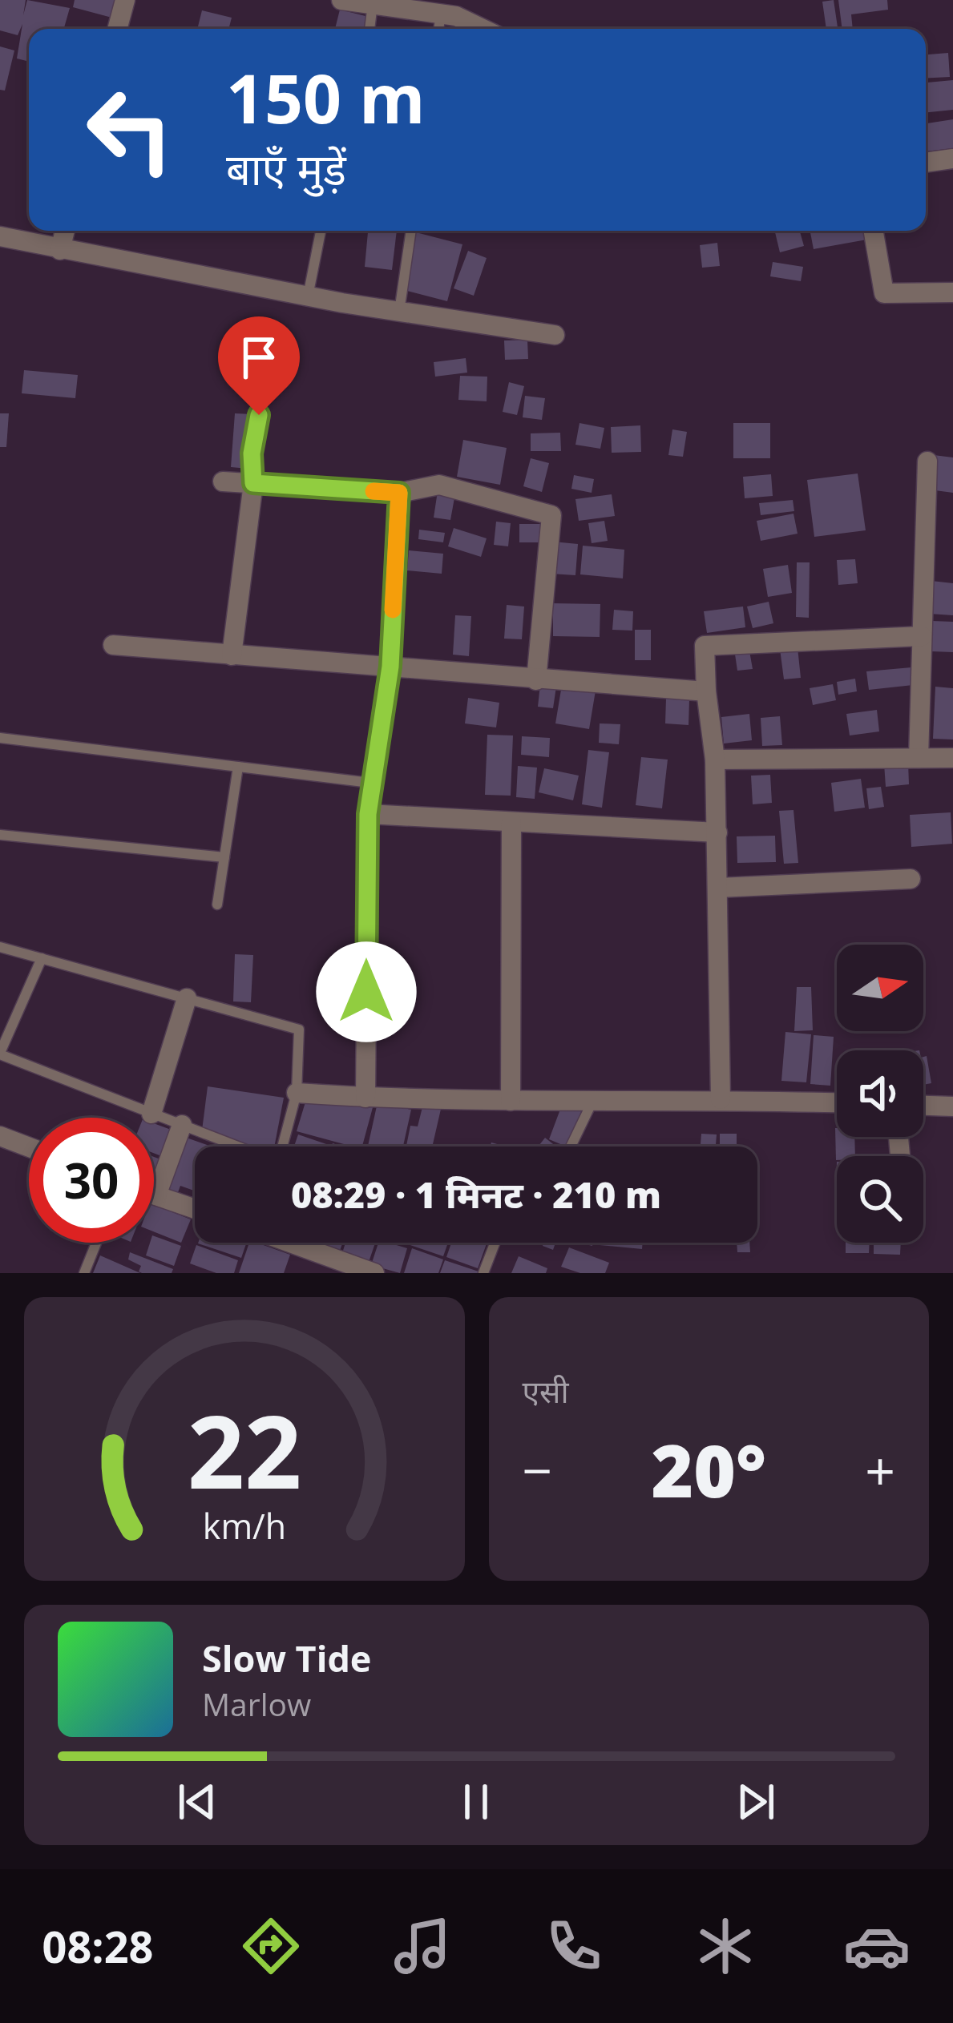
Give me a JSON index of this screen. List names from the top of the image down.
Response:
{
  "north": "right",
  "page": {
    "turn": ["150 m", "बाएँ मुड़ें"],
    "limit": "30",
    "trip": "08:29 · 1 मिनट · 210 m",
    "tile": "एसी",
    "heat": ["−", "20°", "+"],
    "song": ["Slow Tide", "Marlow"],
    "tabs": "08:28",
    "gauge": ["22", "km/h"]
  }
}
